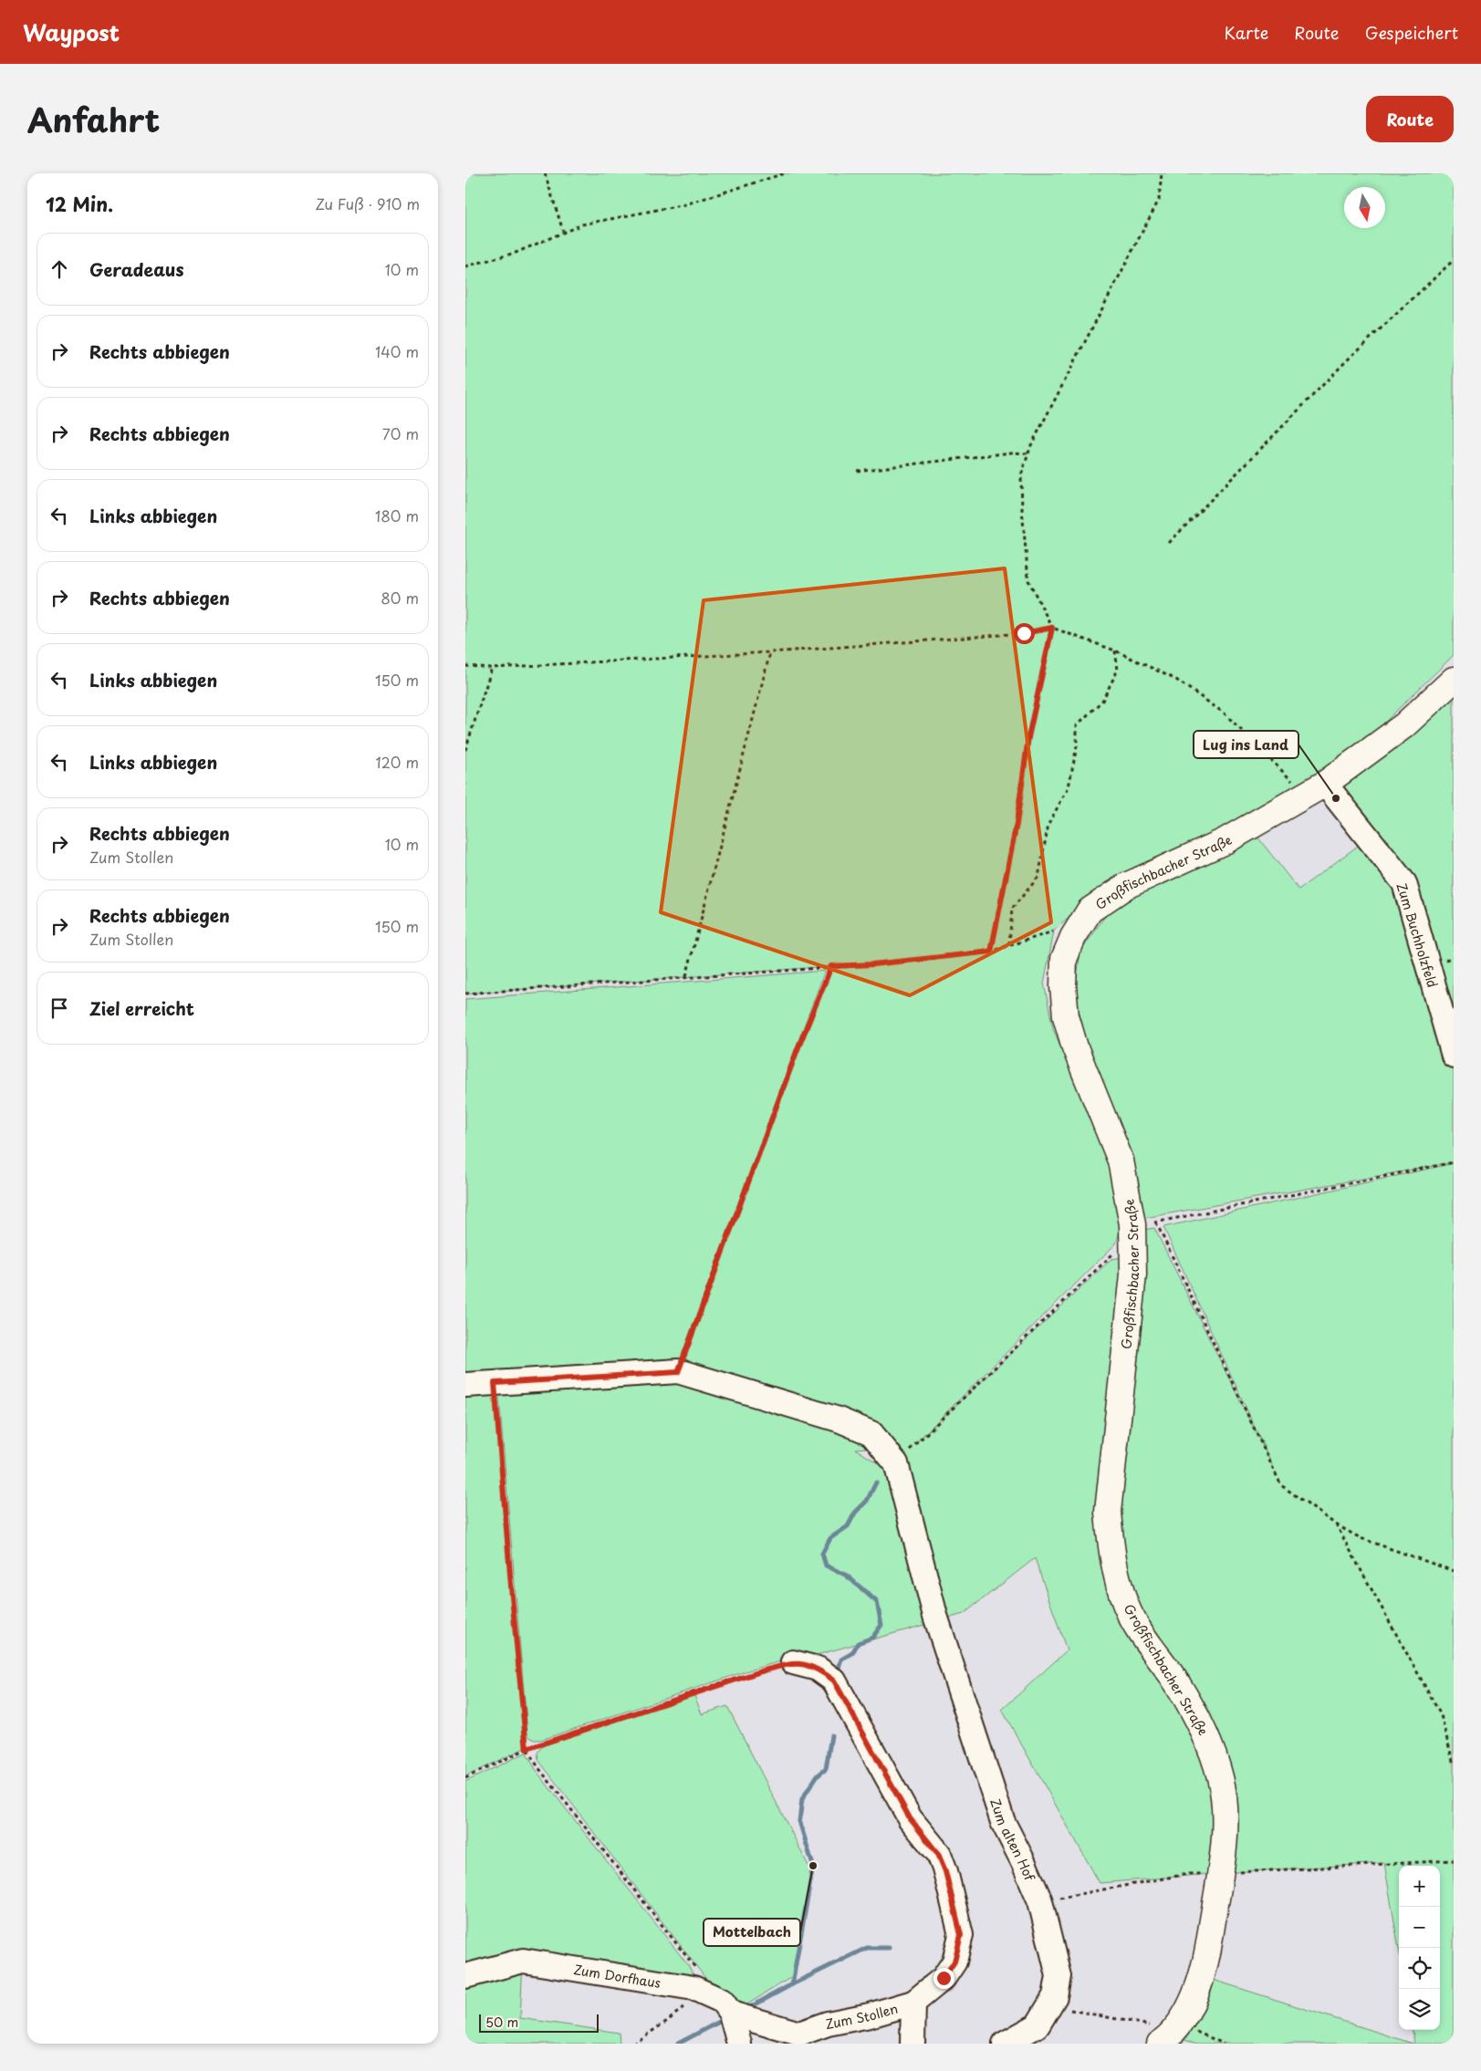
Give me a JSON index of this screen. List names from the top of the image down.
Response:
{
  "streets": {
    "main road": ["Großfischbacher Straße"],
    "street": [
      "Zum Buchholzfeld",
      "Zum alten Hof",
      "Zum Dorfhaus",
      "Zum Stollen"
    ]
  },
  "crossings": [
    ["Großfischbacher Straße", "Zum Buchholzfeld"],
    ["Zum Dorfhaus", "Zum Stollen"]
  ],
  "places": ["Lug ins Land", "Mottelbach"],
  "scale_bar": "50 m",
  "north": "bottom",
  "page": {
    "header": "Waypost",
    "nav": ["Karte", "Route", "Gespeichert"],
    "title": "Anfahrt",
    "buttons": "Route",
    "heading": ["12 Min.", "Zu Fuß · 910 m"],
    "list": [
      ["Geradeaus", "10 m"],
      ["Rechts abbiegen", "140 m"],
      ["Rechts abbiegen", "70 m"],
      ["Links abbiegen", "180 m"],
      ["Rechts abbiegen", "80 m"],
      ["Links abbiegen", "150 m"],
      ["Links abbiegen", "120 m"],
      ["Rechts abbiegen", "Zum Stollen", "10 m"],
      ["Rechts abbiegen", "Zum Stollen", "150 m"],
      "Ziel erreicht"
    ],
    "map_buttons": ["+", "−"],
    "scale": "50 m"
  }
}
